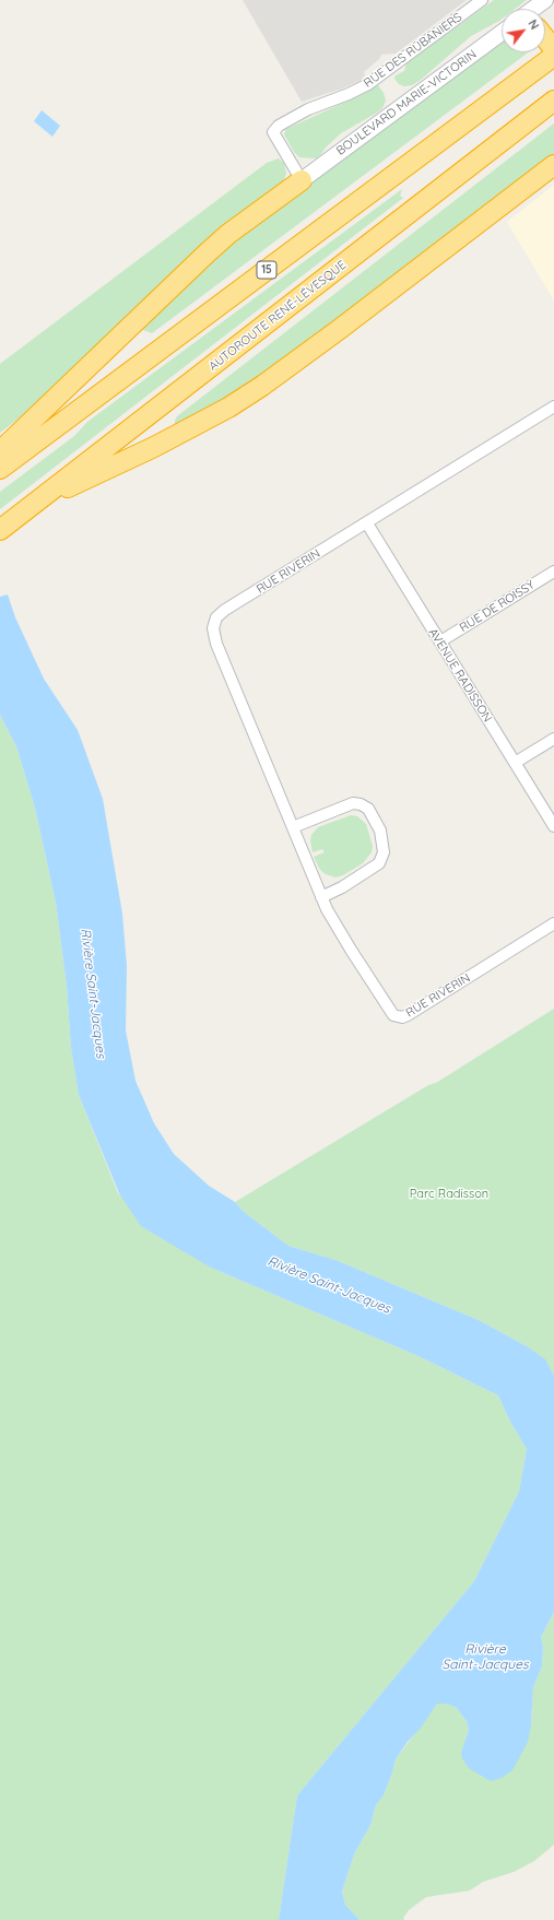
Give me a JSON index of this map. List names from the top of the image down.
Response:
{
  "streets": {
    "highway": ["15", "AUTOROUTE RENÉ-LÉVESQUE"],
    "main road": ["BOULEVARD MARIE-VICTORIN"],
    "street": [
      "RUE DES RUBANIERS",
      "RUE RIVERIN",
      "RUE DE ROISSY",
      "AVENUE RADISSON"
    ]
  },
  "crossings": [
    ["RUE DES RUBANIERS", "BOULEVARD MARIE-VICTORIN"],
    ["RUE RIVERIN", "AVENUE RADISSON"],
    ["RUE DE ROISSY", "AVENUE RADISSON"]
  ],
  "water": ["Rivière Saint-Jacques"],
  "parks": ["Parc Radisson"],
  "north": "top right"
}
